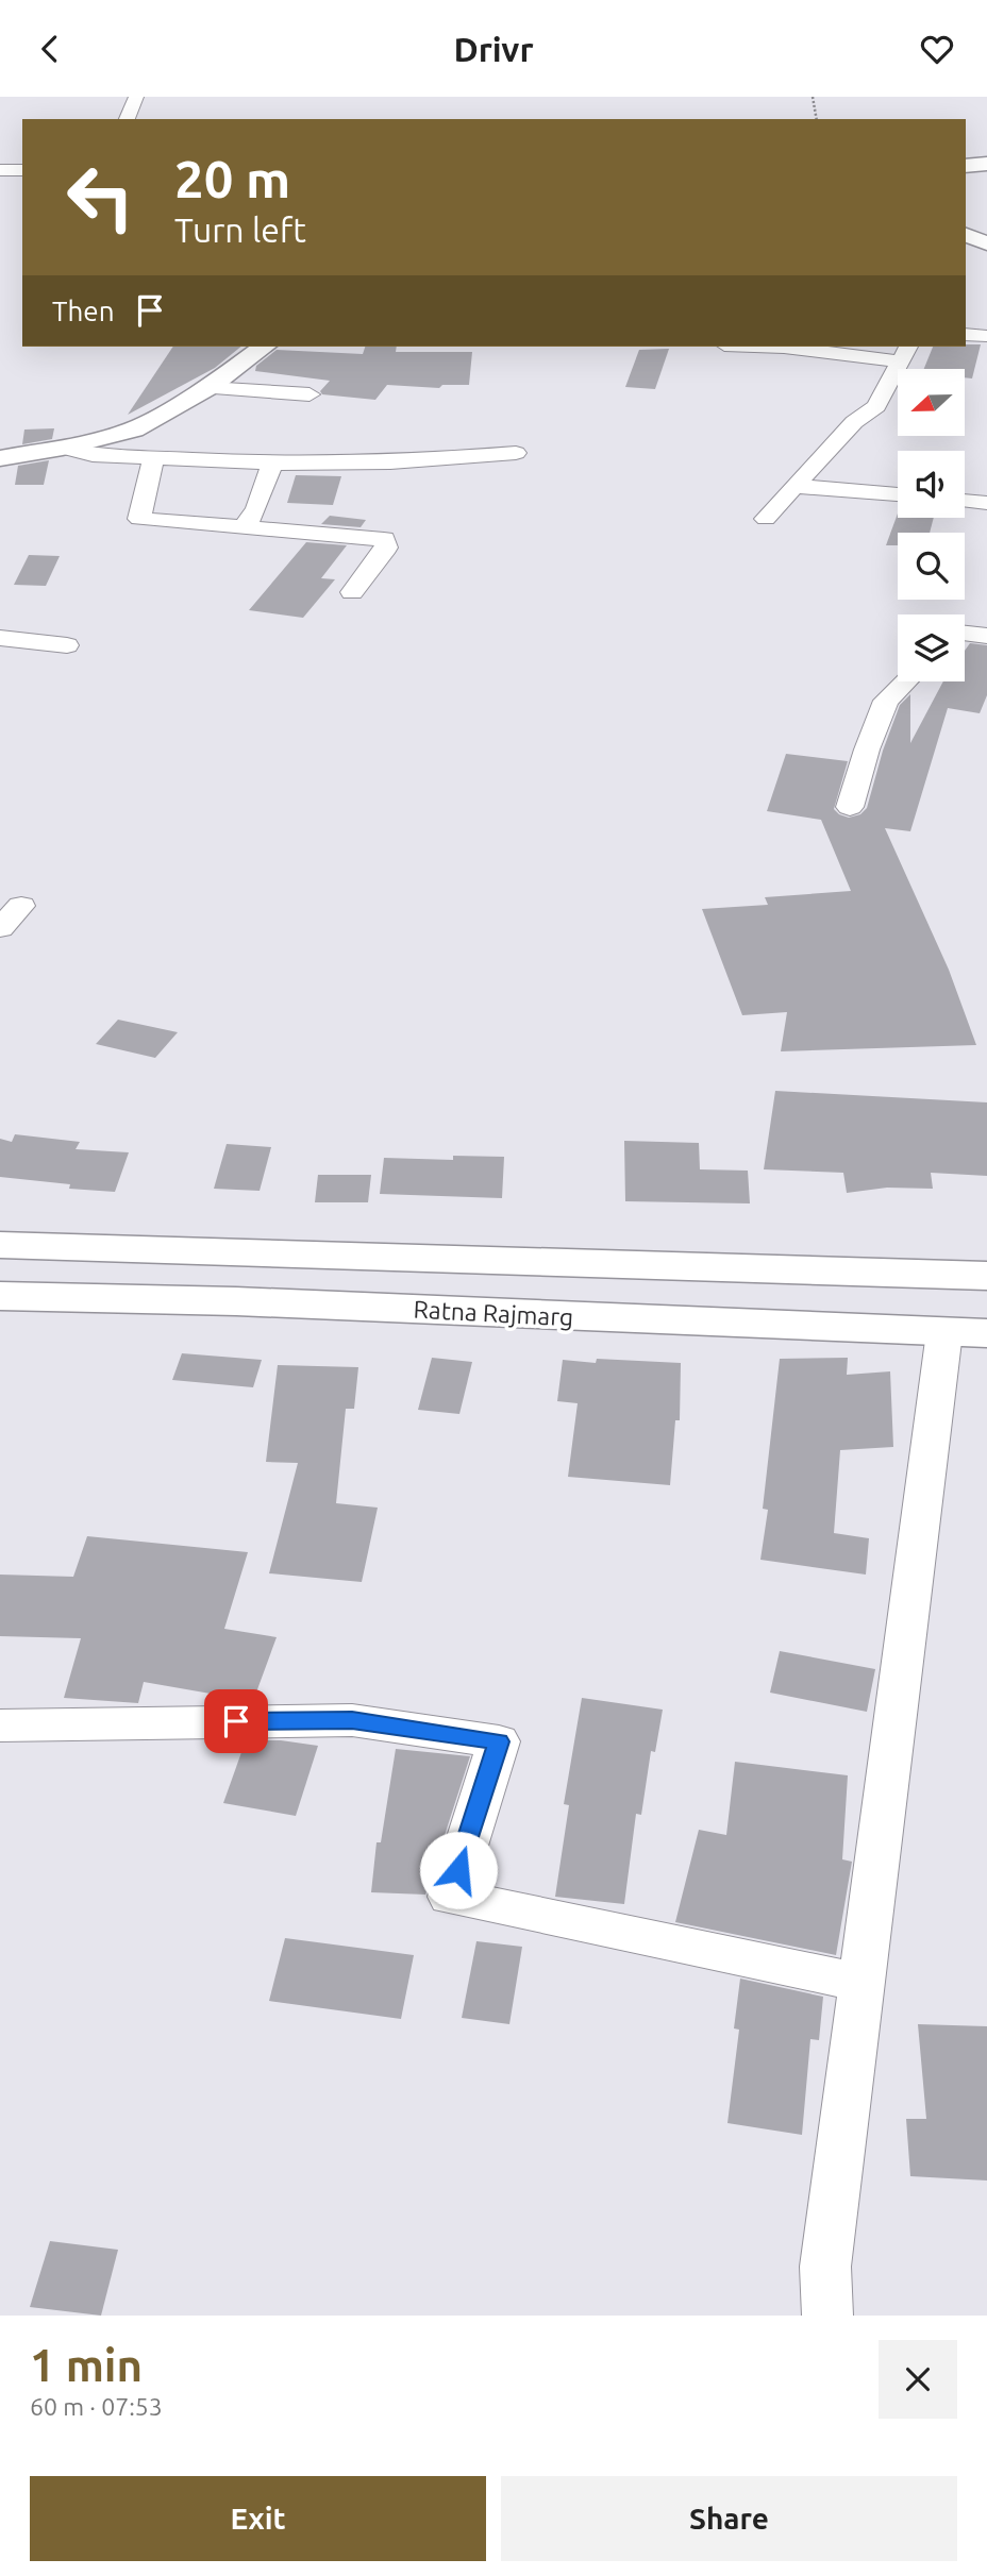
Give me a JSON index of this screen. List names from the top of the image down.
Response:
{
  "streets": {
    "main road": ["Ratna Rajmarg"]
  },
  "north": "left",
  "page": {
    "header": "Drivr",
    "turn": ["20 m", "Turn left"],
    "then": "Then",
    "heading": ["1 min", "60 m · 07:53"],
    "buttons": ["Exit", "Share"]
  }
}
